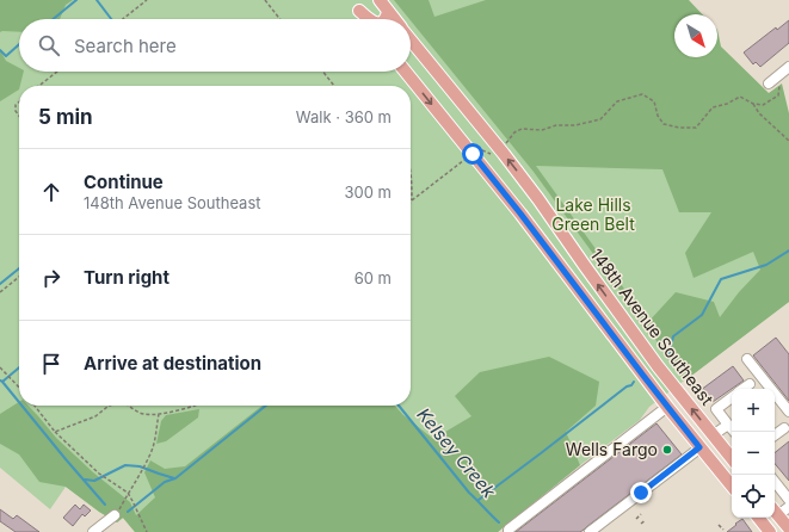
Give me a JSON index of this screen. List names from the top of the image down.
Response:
{
  "streets": {
    "main road": ["148th Avenue Southeast"]
  },
  "water": ["Kelsey Creek"],
  "parks": ["Lake Hills Green Belt"],
  "places": ["Wells Fargo"],
  "north": "bottom right",
  "page": {
    "search": "Search here",
    "heading": ["5 min", "Walk · 360 m"],
    "list": [
      ["Continue", "148th Avenue Southeast", "300 m"],
      ["Turn right", "60 m"],
      "Arrive at destination"
    ],
    "map_buttons": ["+", "−"]
  }
}
